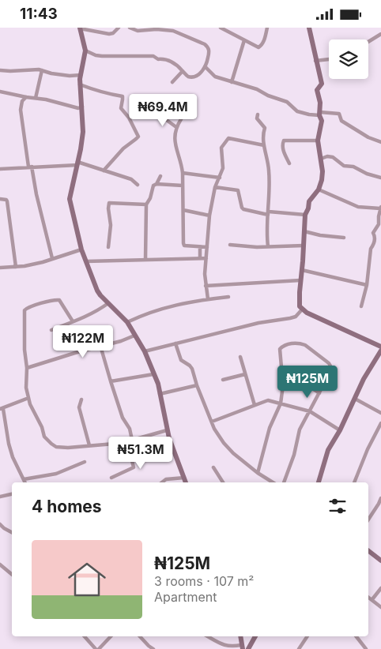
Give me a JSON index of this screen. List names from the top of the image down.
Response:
{
  "page": {
    "status": "11:43",
    "price": [
      "₦69.4M",
      "₦122M",
      "₦125M",
      "₦51.3M"
    ],
    "heading": "4 homes",
    "list": [
      {
        "name": "₦125M",
        "note": "3 rooms · 107 m² · Apartment"
      }
    ]
  }
}
